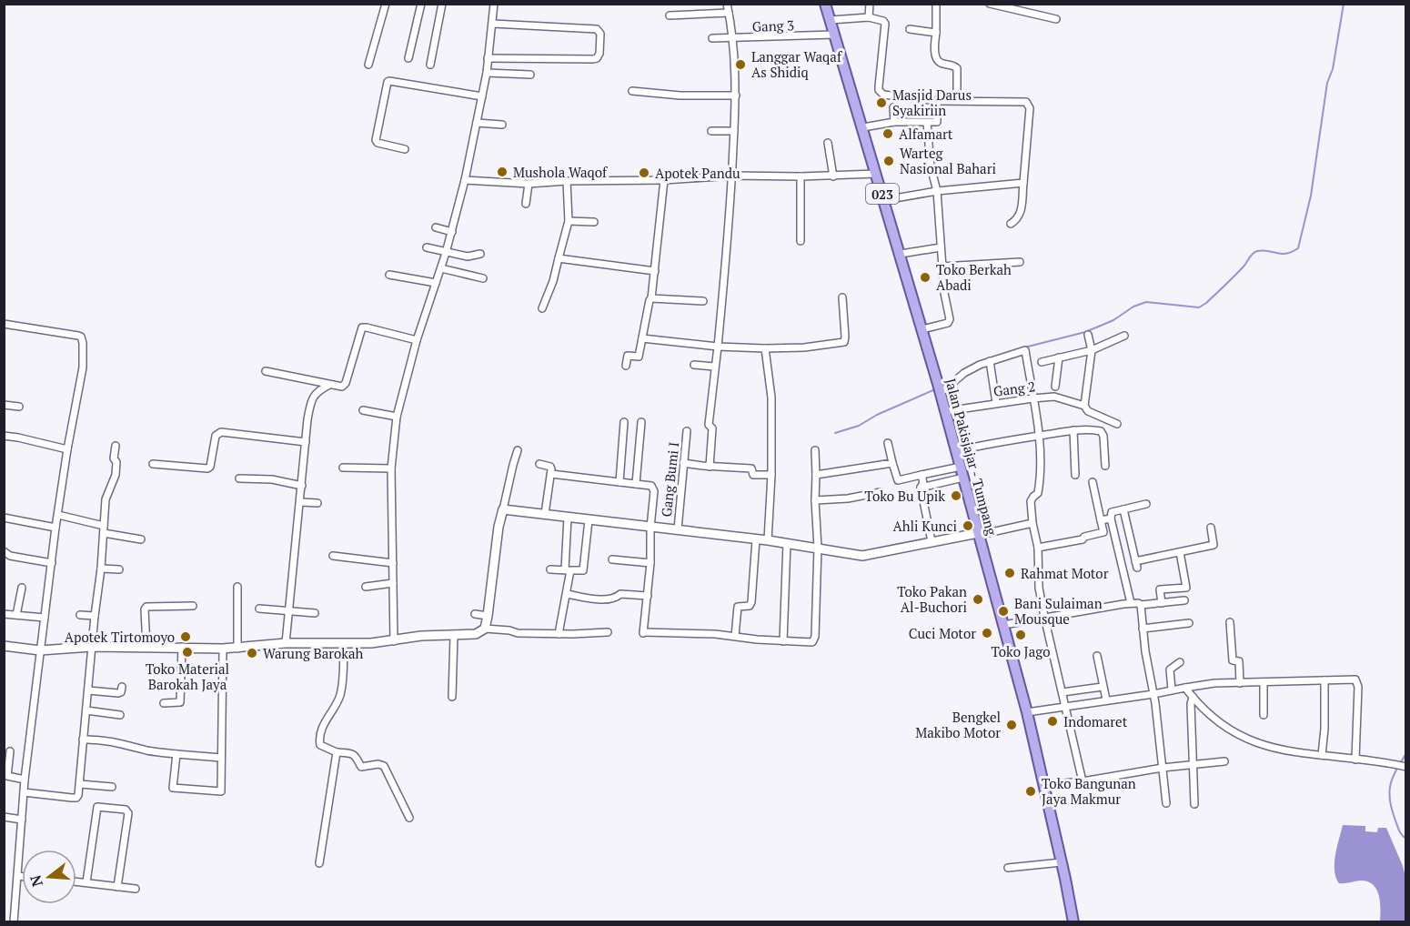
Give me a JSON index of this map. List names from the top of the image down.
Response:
{
  "streets": {
    "main road": ["023", "Jalan Pakisjajar - Tumpang"],
    "street": ["Gang 3", "Gang 2", "Gang Bumi I"]
  },
  "crossings": [
    ["Gang 3", "Jalan Pakisjajar - Tumpang"],
    ["Gang 2", "Jalan Pakisjajar - Tumpang"]
  ],
  "places": [
    "Langgar Waqaf As Shidiq",
    "Masjid Darus Syakiriin",
    "Alfamart",
    "Warteg Nasional Bahari",
    "Mushola Waqof",
    "Apotek Pandu",
    "Toko Berkah Abadi",
    "Toko Bu Upik",
    "Ahli Kunci",
    "Rahmat Motor",
    "Toko Pakan Al-Buchori",
    "Bani Sulaiman Mousque",
    "Cuci Motor",
    "Toko Jago",
    "Apotek Tirtomoyo",
    "Toko Material Barokah Jaya",
    "Warung Barokah",
    "Indomaret",
    "Bengkel Makibo Motor",
    "Toko Bangunan Jaya Makmur"
  ],
  "north": "left"
}
